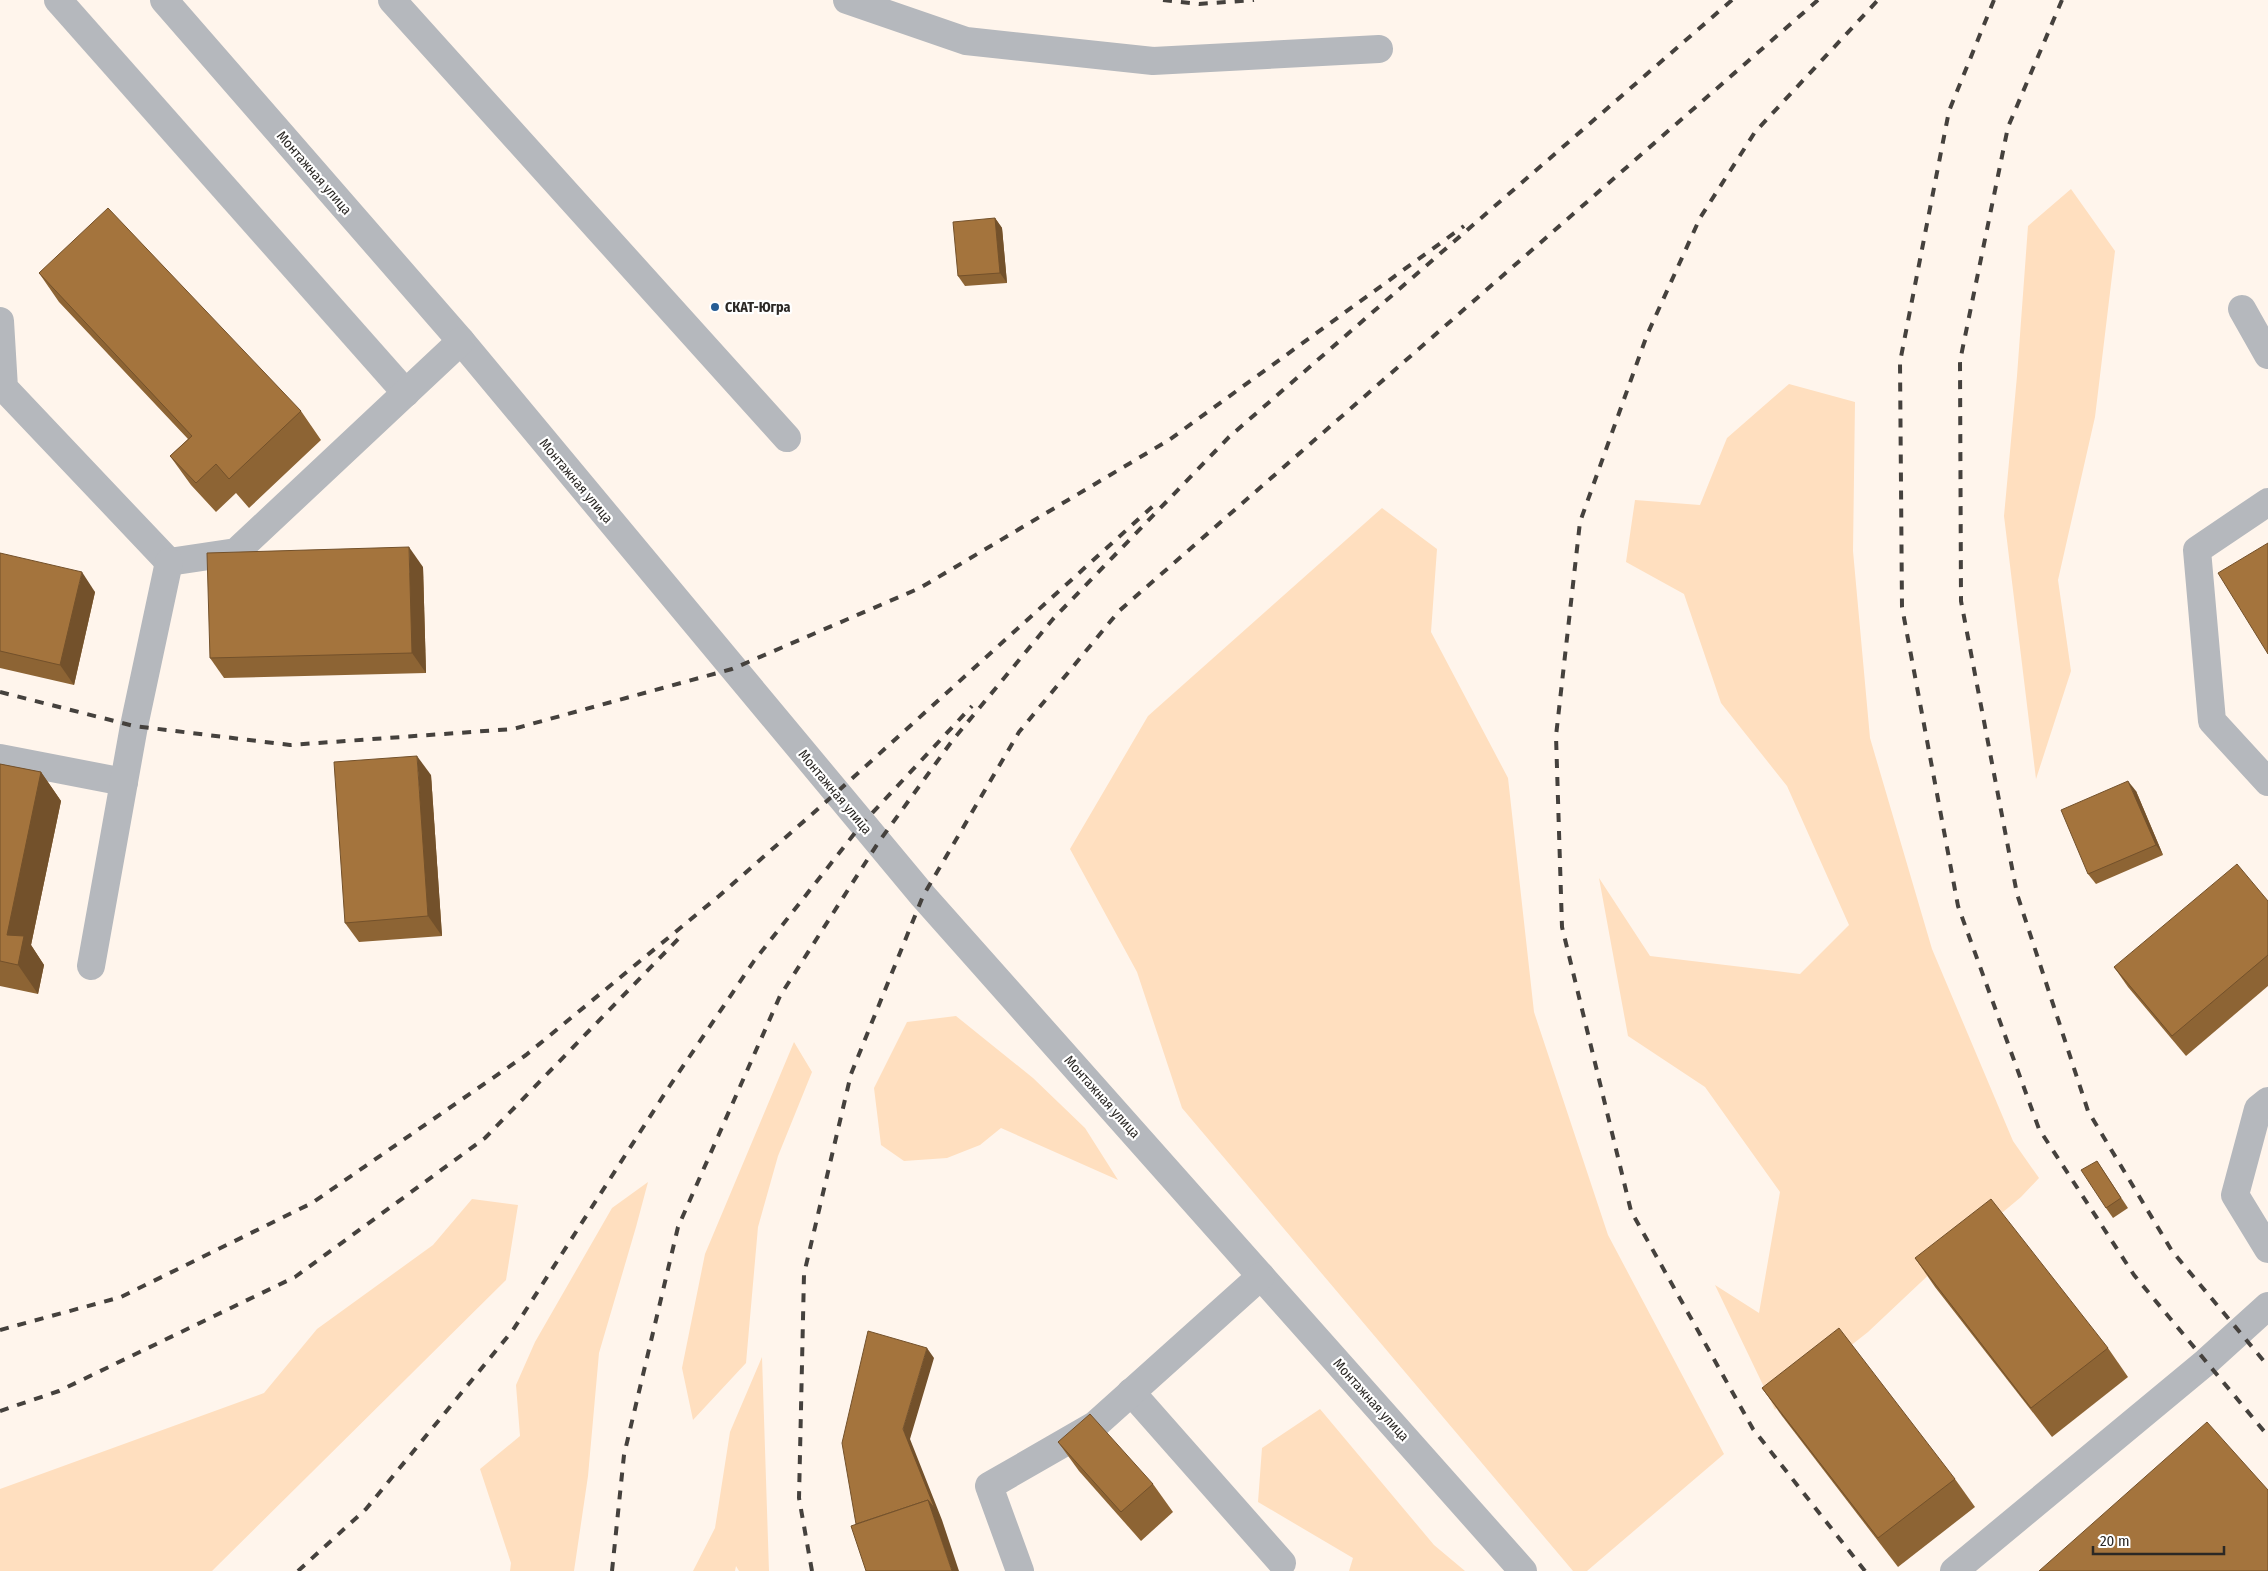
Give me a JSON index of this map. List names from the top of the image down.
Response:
{
  "streets": {
    "street": ["Монтажная улица"]
  },
  "places": ["СКАТ-Югра"],
  "scale_bar": "20 m"
}
